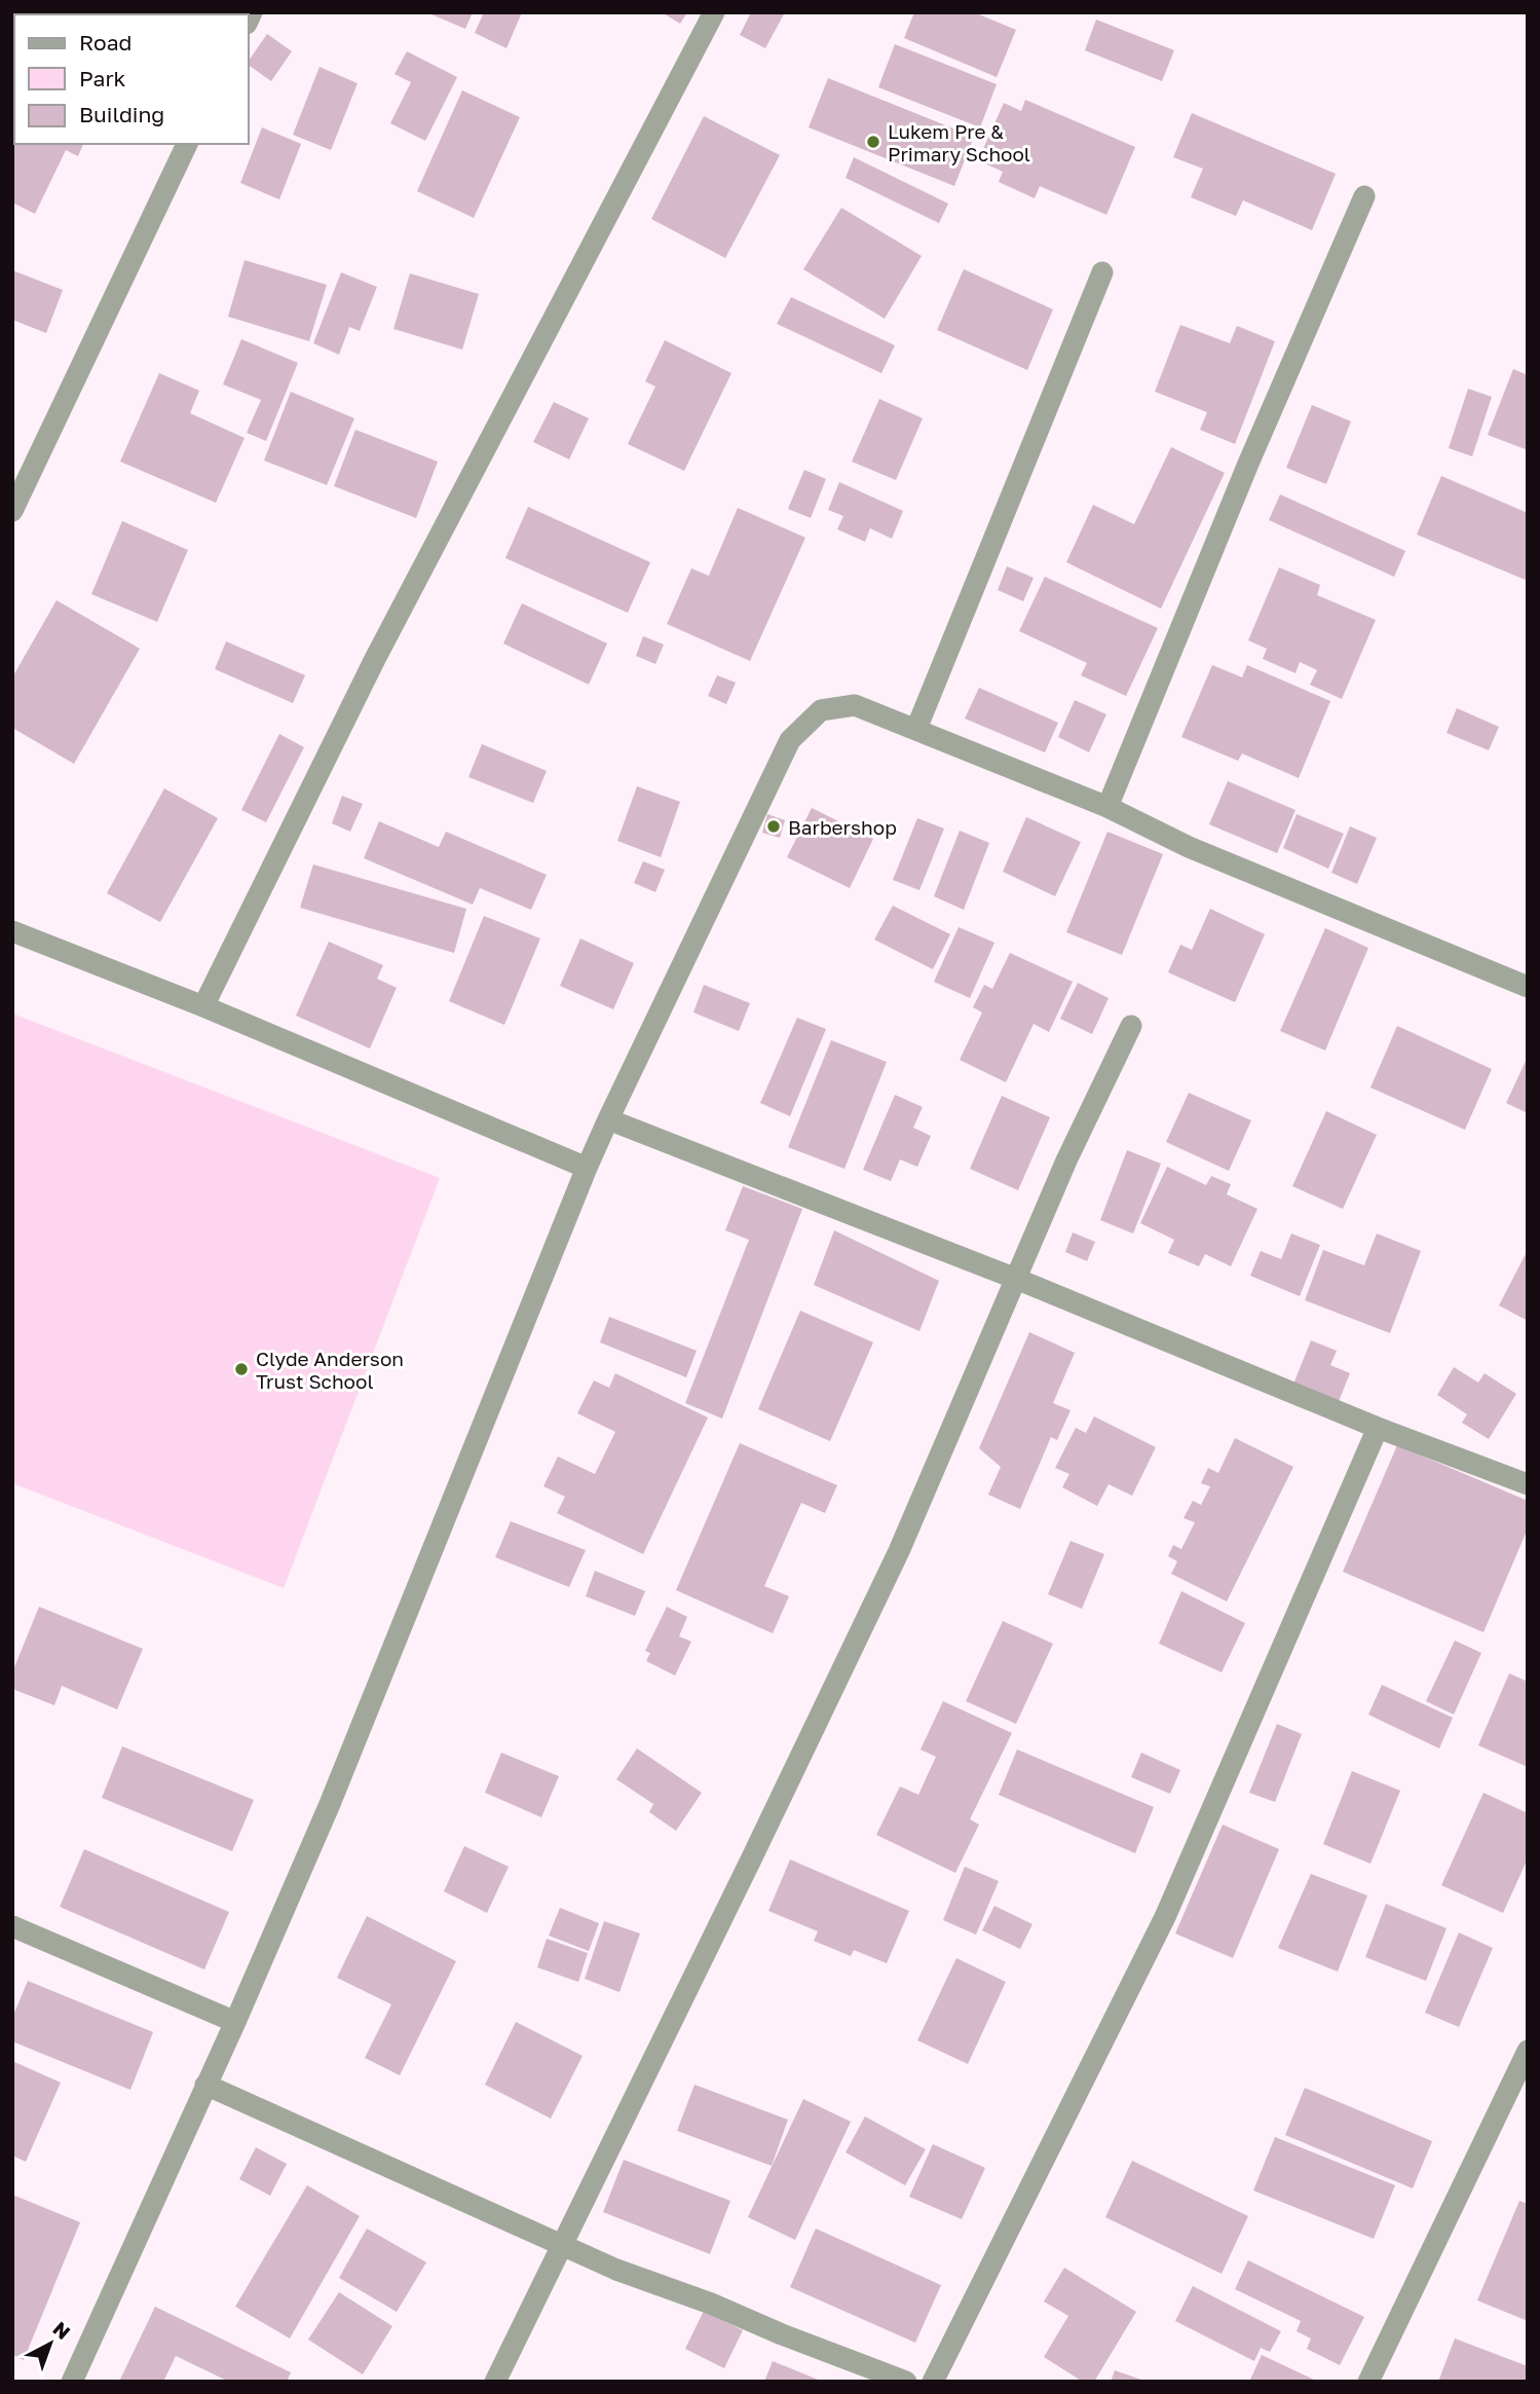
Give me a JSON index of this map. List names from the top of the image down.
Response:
{
  "places": ["Lukem Pre & Primary School", "Barbershop", "Clyde Anderson Trust School"],
  "legend": ["Road", "Park", "Building"],
  "north": "top right"
}
